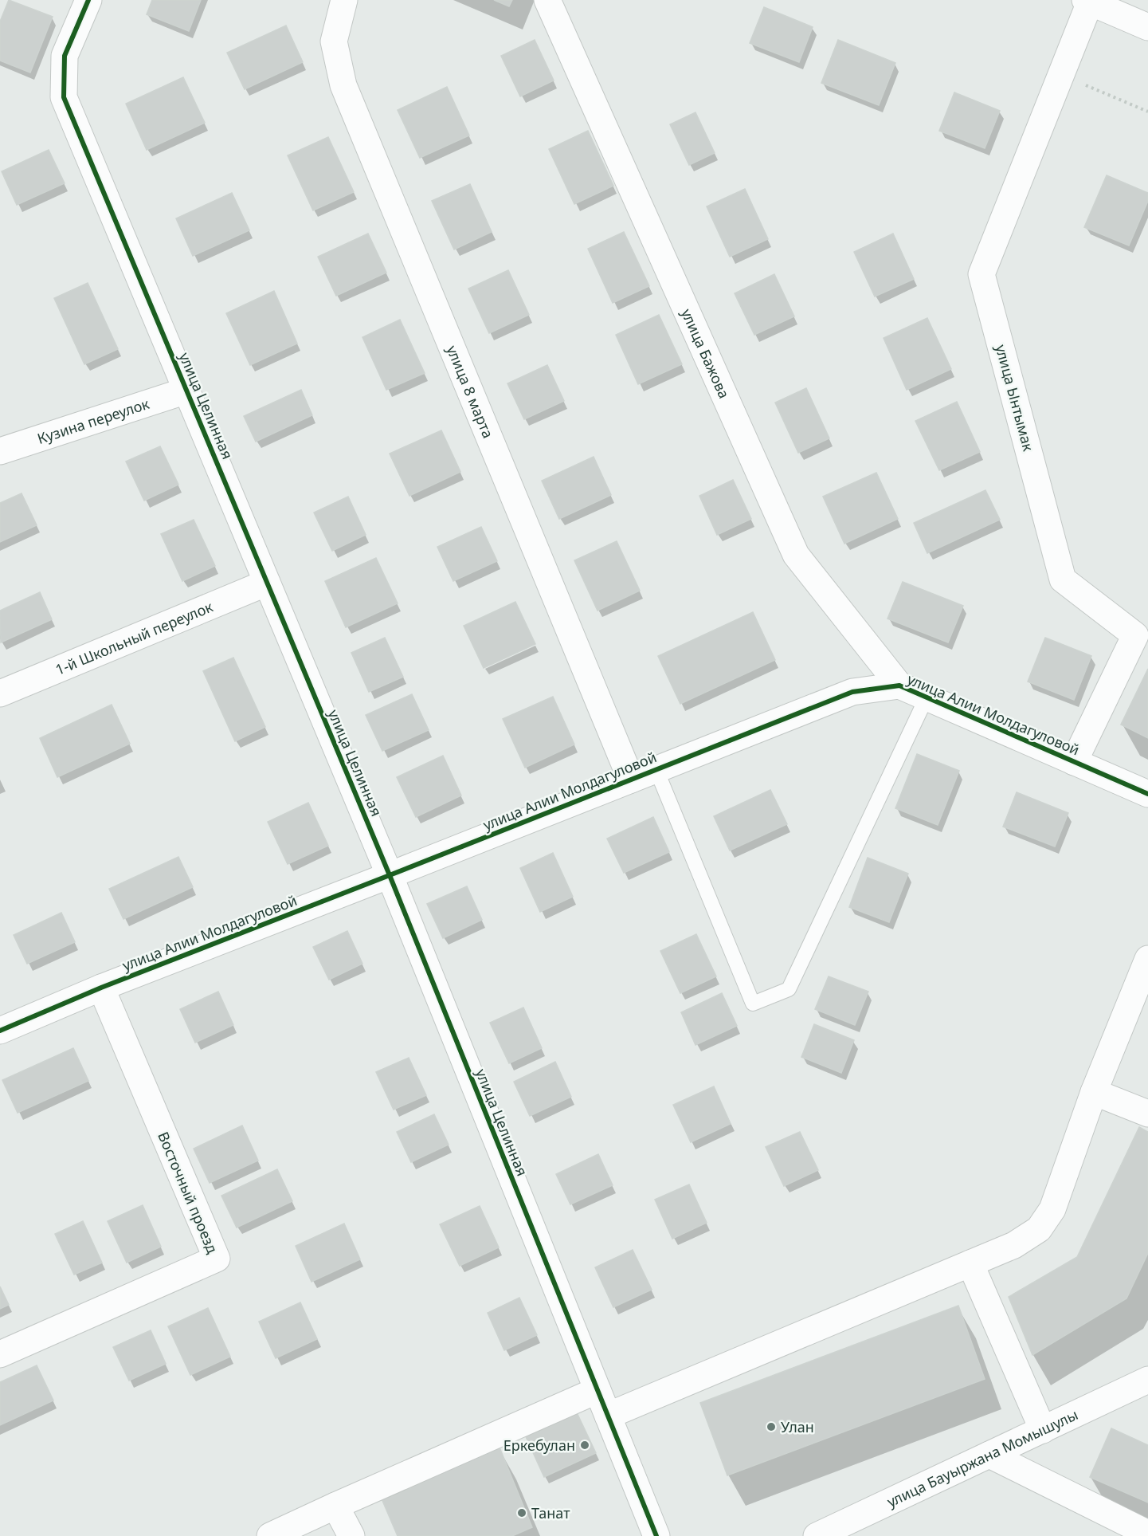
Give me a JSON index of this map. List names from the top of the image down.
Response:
{
  "streets": {
    "street": [
      "улица Бажова",
      "улица 8 марта",
      "улица Ынтымак",
      "улица Целинная",
      "Кузина переулок",
      "1-й Школьный переулок",
      "улица Алии Молдагуловой",
      "Восточный проезд",
      "улица Бауыржана Момышулы"
    ]
  },
  "crossings": [
    ["улица Бажова", "улица Алии Молдагуловой"],
    ["улица 8 марта", "улица Алии Молдагуловой"],
    ["улица Ынтымак", "улица Алии Молдагуловой"],
    ["улица Целинная", "Кузина переулок"],
    ["улица Целинная", "1-й Школьный переулок"],
    ["улица Целинная", "улица Алии Молдагуловой"],
    ["улица Алии Молдагуловой", "Восточный проезд"]
  ],
  "places": ["Улан", "Еркебулан", "Танат"]
}
